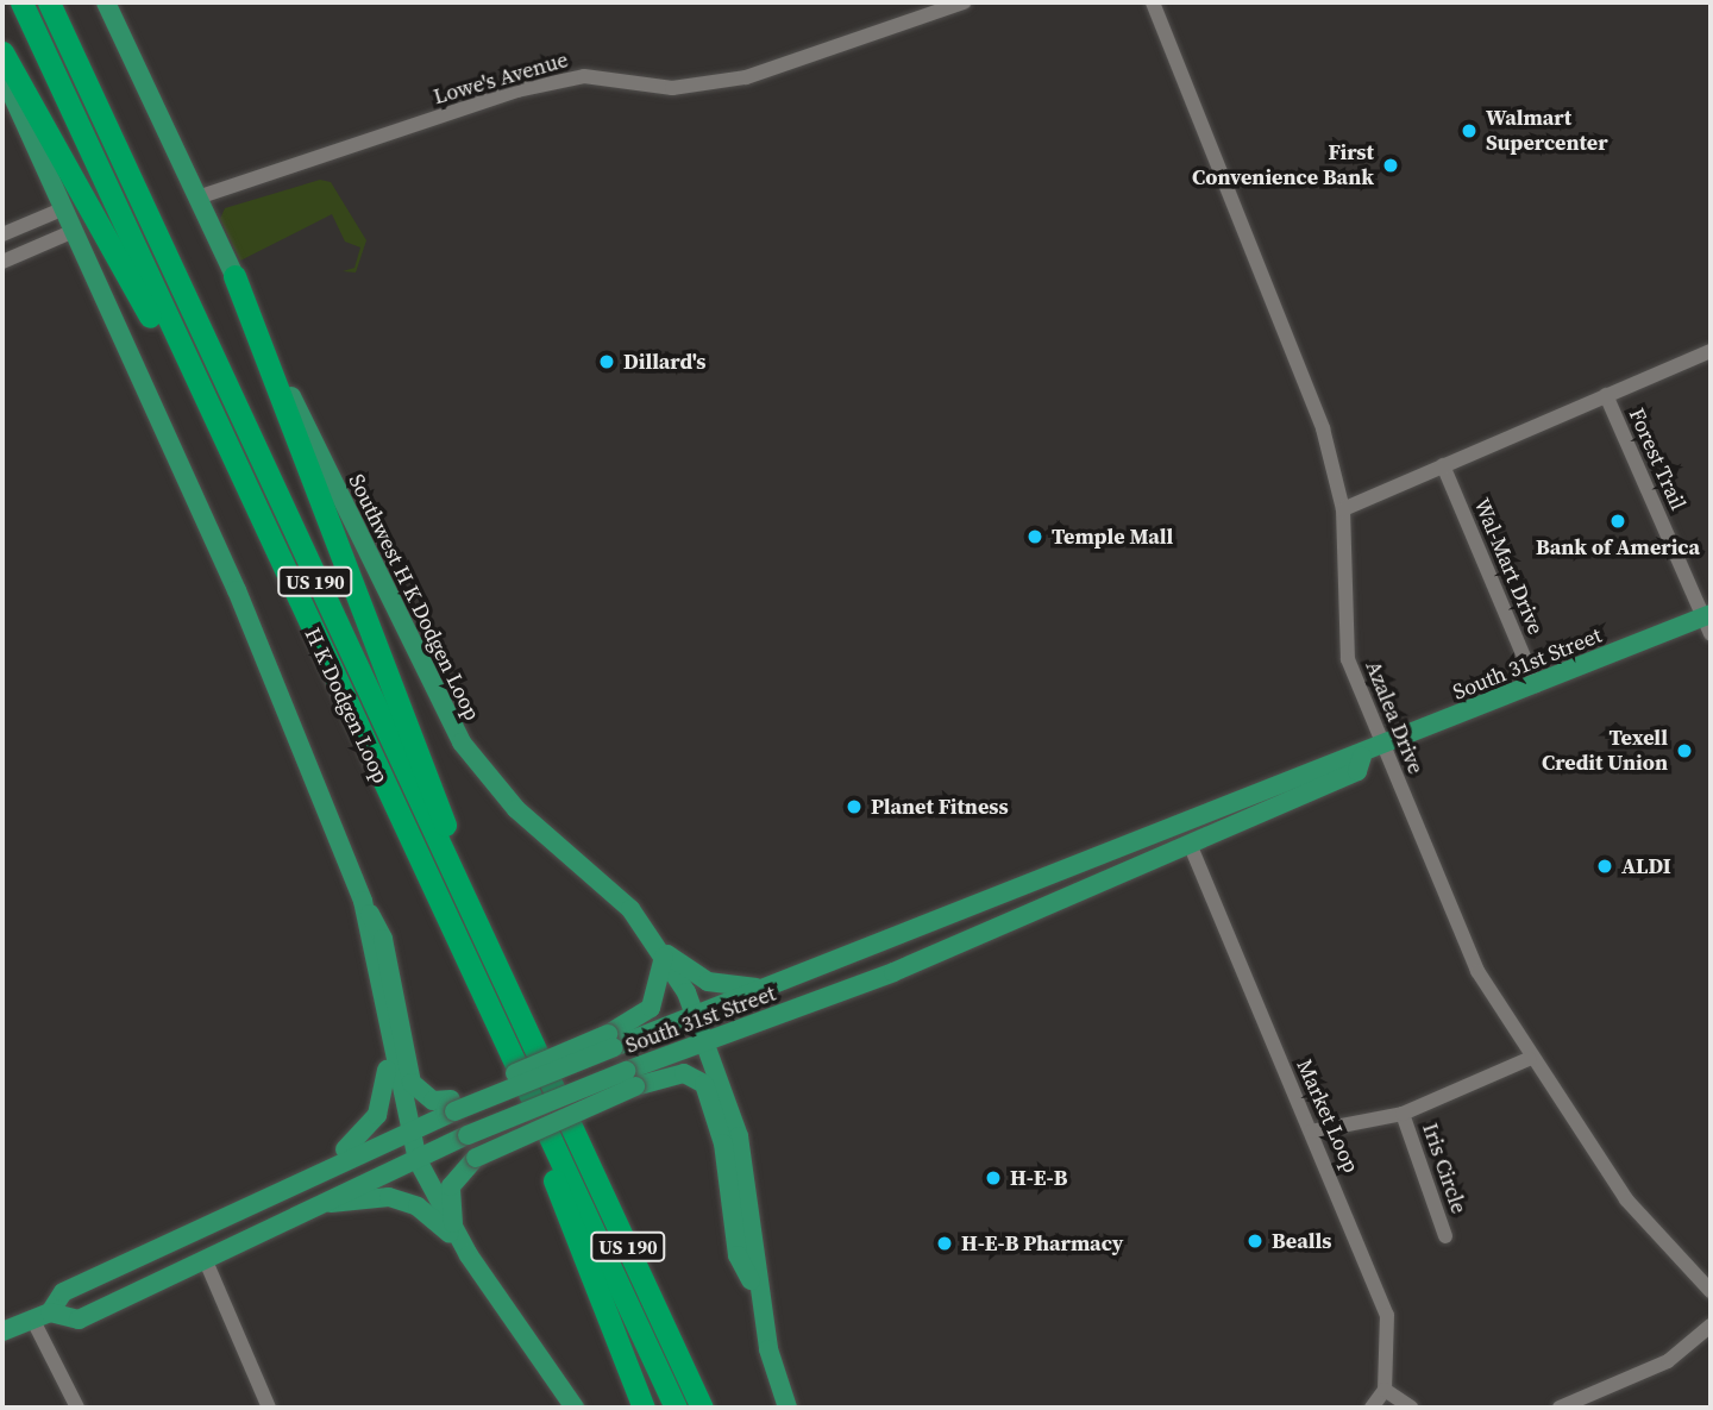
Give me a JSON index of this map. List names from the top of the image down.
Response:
{
  "streets": {
    "highway": ["US 190", "H K Dodgen Loop"],
    "main road": ["Southwest H K Dodgen Loop", "South 31st Street"],
    "street": [
      "Lowe's Avenue",
      "Forest Trail",
      "Wal-Mart Drive",
      "Azalea Drive",
      "Market Loop",
      "Iris Circle"
    ]
  },
  "crossings": [
    ["Lowe's Avenue", "Southwest H K Dodgen Loop"],
    ["Forest Trail", "South 31st Street"],
    ["Wal-Mart Drive", "South 31st Street"],
    ["Southwest H K Dodgen Loop", "South 31st Street"],
    ["South 31st Street", "Azalea Drive"],
    ["South 31st Street", "Market Loop"]
  ],
  "places": [
    "Walmart Supercenter",
    "First Convenience Bank",
    "Dillard's",
    "Bank of America",
    "Temple Mall",
    "Texell Credit Union",
    "Planet Fitness",
    "ALDI",
    "H-E-B",
    "Bealls",
    "H-E-B Pharmacy"
  ]
}
